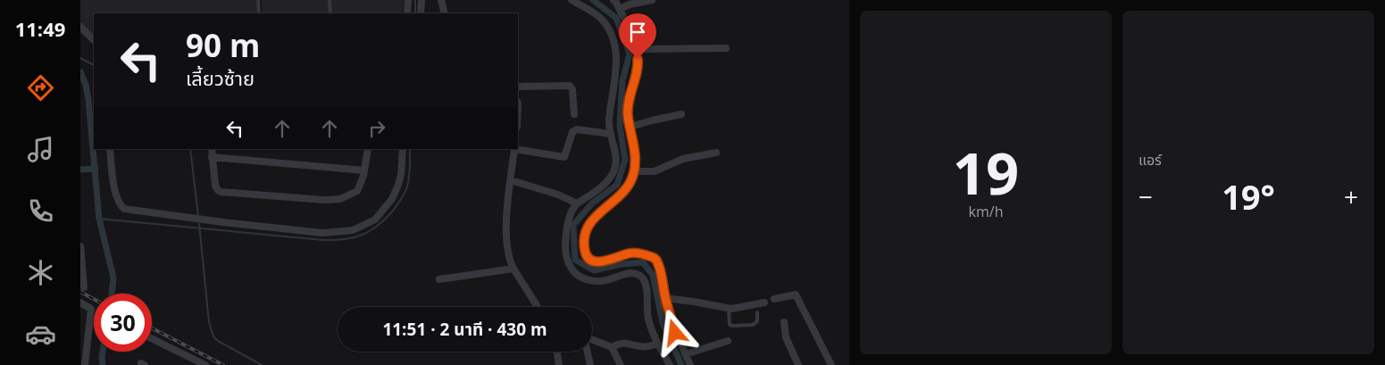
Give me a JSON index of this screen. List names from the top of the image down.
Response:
{
  "page": {
    "tabs": "11:49",
    "tile": [
      ["19", "km/h"],
      "แอร์"
    ],
    "turn": ["90 m", "เลี้ยวซ้าย"],
    "heat": ["−", "19°", "+"],
    "limit": "30",
    "trip": "11:51 · 2 นาที · 430 m"
  }
}
